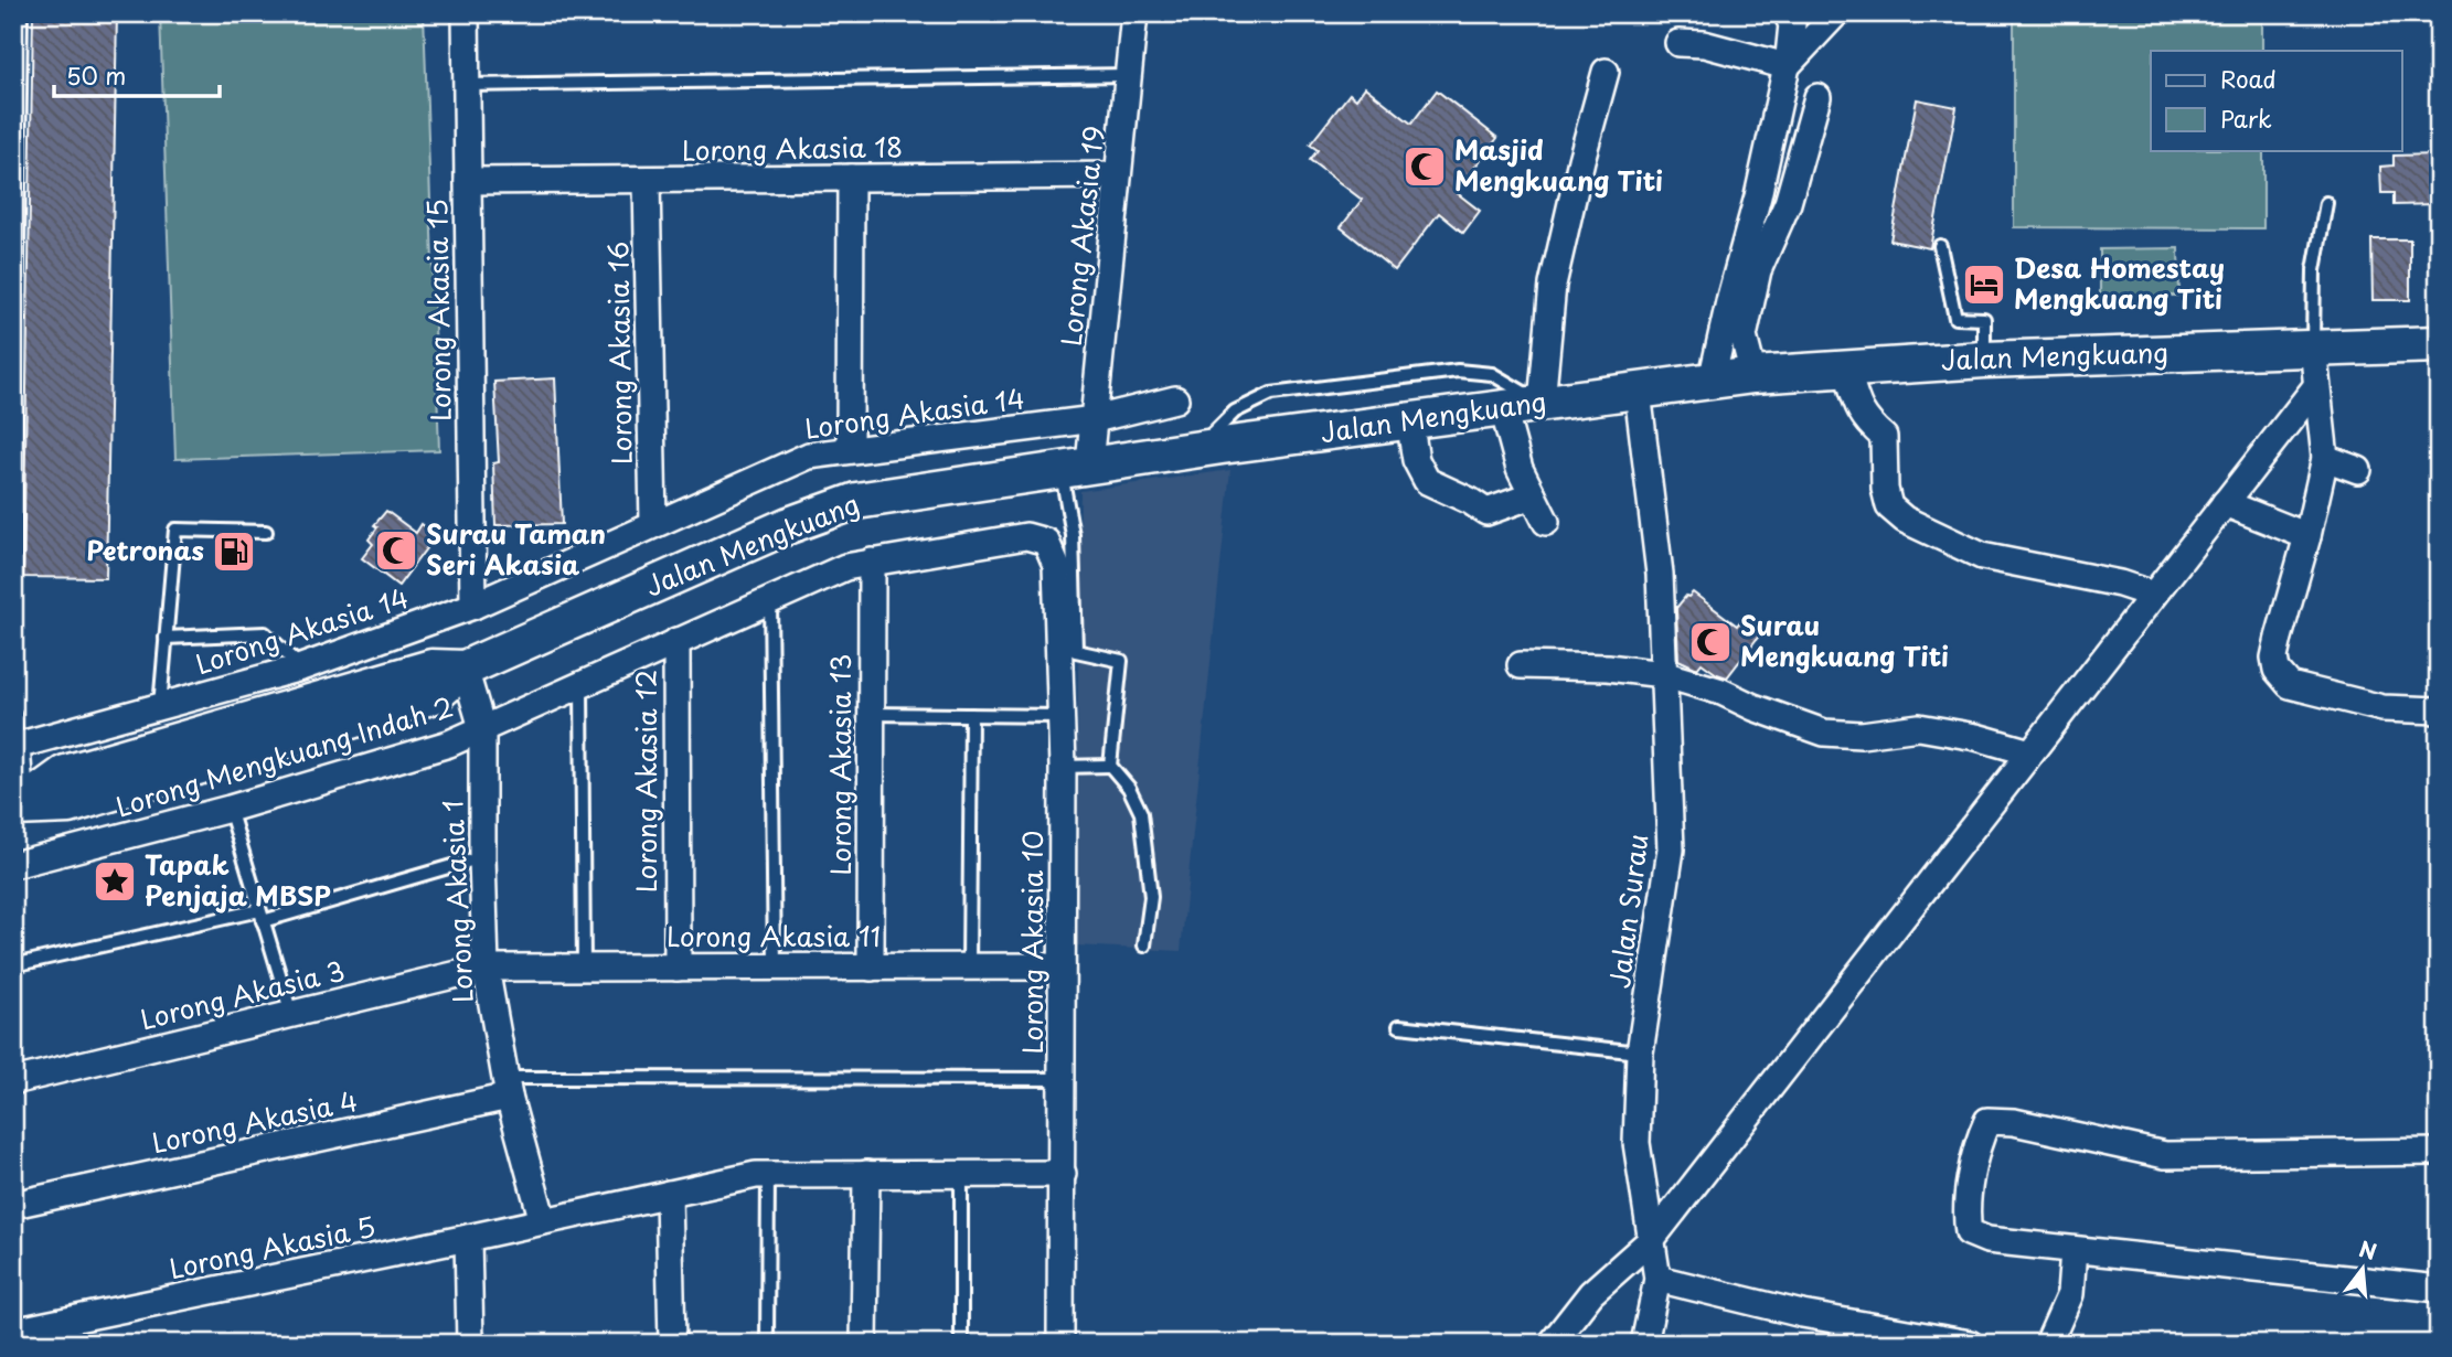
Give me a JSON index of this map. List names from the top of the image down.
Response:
{
  "streets": {
    "main road": ["Jalan Mengkuang"],
    "street": [
      "Lorong Akasia 18",
      "Lorong Akasia 19",
      "Lorong Akasia 15",
      "Lorong Akasia 16",
      "Lorong Akasia 14",
      "Lorong Mengkuang Indah 2",
      "Lorong Akasia 13",
      "Lorong Akasia 12",
      "Lorong Akasia 1",
      "Jalan Surau",
      "Lorong Akasia 11",
      "Lorong Akasia 10",
      "Lorong Akasia 3",
      "Lorong Akasia 4",
      "Lorong Akasia 5"
    ]
  },
  "crossings": [
    ["Lorong Akasia 18", "Lorong Akasia 19"],
    ["Lorong Akasia 18", "Lorong Akasia 15"],
    ["Lorong Akasia 18", "Lorong Akasia 16"],
    ["Lorong Akasia 19", "Jalan Mengkuang"],
    ["Lorong Akasia 19", "Lorong Akasia 14"],
    ["Lorong Akasia 15", "Lorong Akasia 14"],
    ["Lorong Akasia 16", "Lorong Akasia 14"],
    ["Jalan Mengkuang", "Lorong Akasia 1"],
    ["Jalan Mengkuang", "Jalan Surau"],
    ["Lorong Mengkuang Indah 2", "Lorong Akasia 13"],
    ["Lorong Mengkuang Indah 2", "Lorong Akasia 12"],
    ["Lorong Mengkuang Indah 2", "Lorong Akasia 1"],
    ["Lorong Mengkuang Indah 2", "Lorong Akasia 10"],
    ["Lorong Akasia 13", "Lorong Akasia 11"],
    ["Lorong Akasia 12", "Lorong Akasia 11"],
    ["Lorong Akasia 1", "Lorong Akasia 11"],
    ["Lorong Akasia 1", "Lorong Akasia 3"],
    ["Lorong Akasia 1", "Lorong Akasia 4"],
    ["Lorong Akasia 1", "Lorong Akasia 5"],
    ["Lorong Akasia 11", "Lorong Akasia 10"],
    ["Lorong Akasia 11", "Lorong Akasia 3"],
    ["Lorong Akasia 10", "Lorong Akasia 5"]
  ],
  "places": {
    "mosque": ["Masjid Mengkuang Titi", "Surau Taman Seri Akasia", "Surau Mengkuang Titi"],
    "hotel": ["Desa Homestay Mengkuang Titi"],
    "fuel station": ["Petronas"],
    "place": ["Tapak Penjaja MBSP"]
  },
  "legend": ["Road", "Park"],
  "scale_bar": "50 m",
  "north": "top"
}
